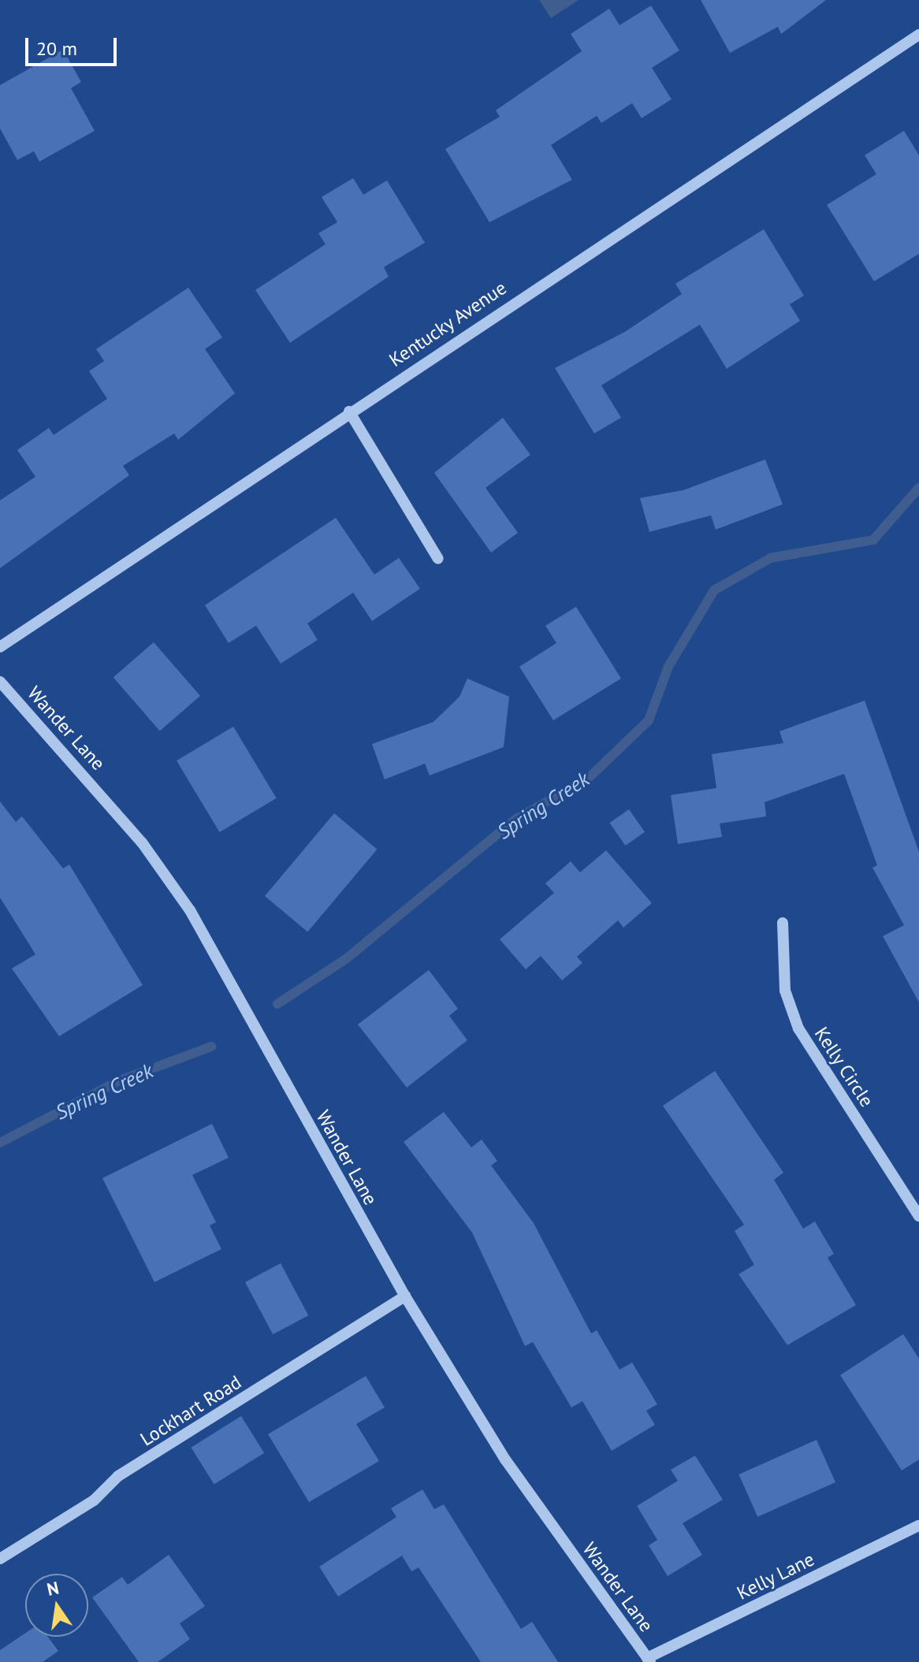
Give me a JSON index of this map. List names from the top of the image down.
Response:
{
  "streets": {
    "street": [
      "Kentucky Avenue",
      "Wander Lane",
      "Kelly Circle",
      "Lockhart Road",
      "Kelly Lane"
    ]
  },
  "crossings": [
    ["Wander Lane", "Lockhart Road"],
    ["Wander Lane", "Kelly Lane"]
  ],
  "water": ["Spring Creek"],
  "scale_bar": "20 m",
  "north": "top"
}
